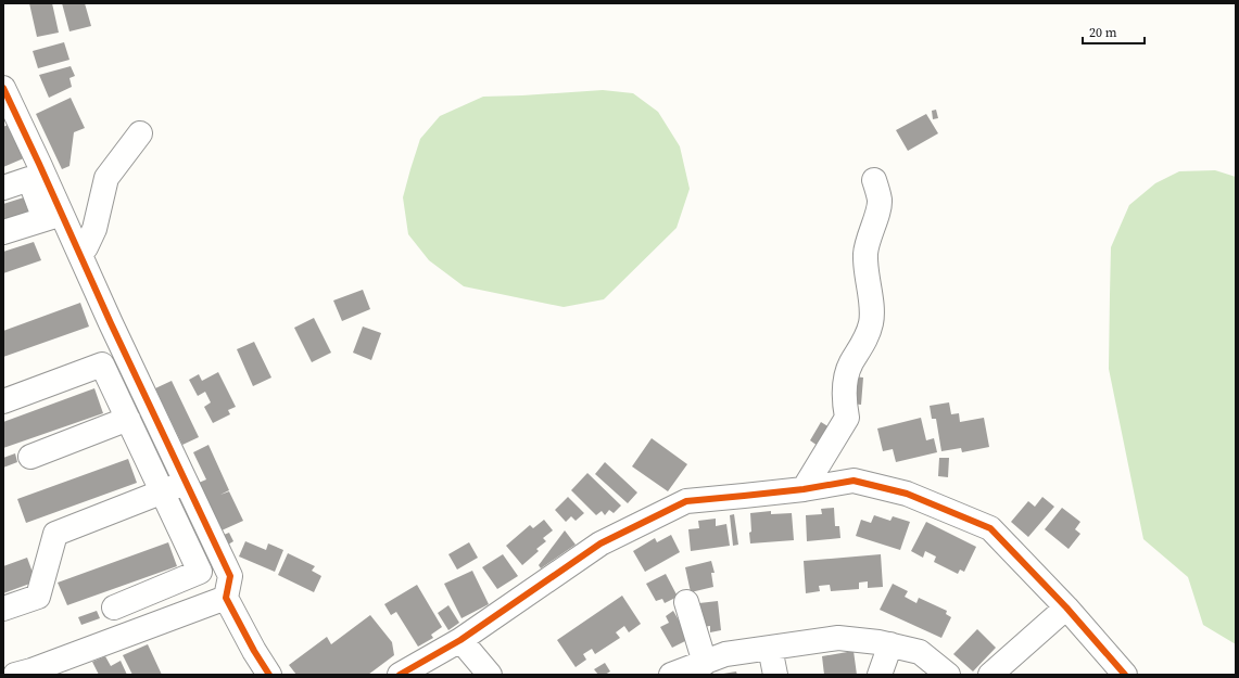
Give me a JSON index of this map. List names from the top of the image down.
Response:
{
  "scale_bar": "20 m"
}
